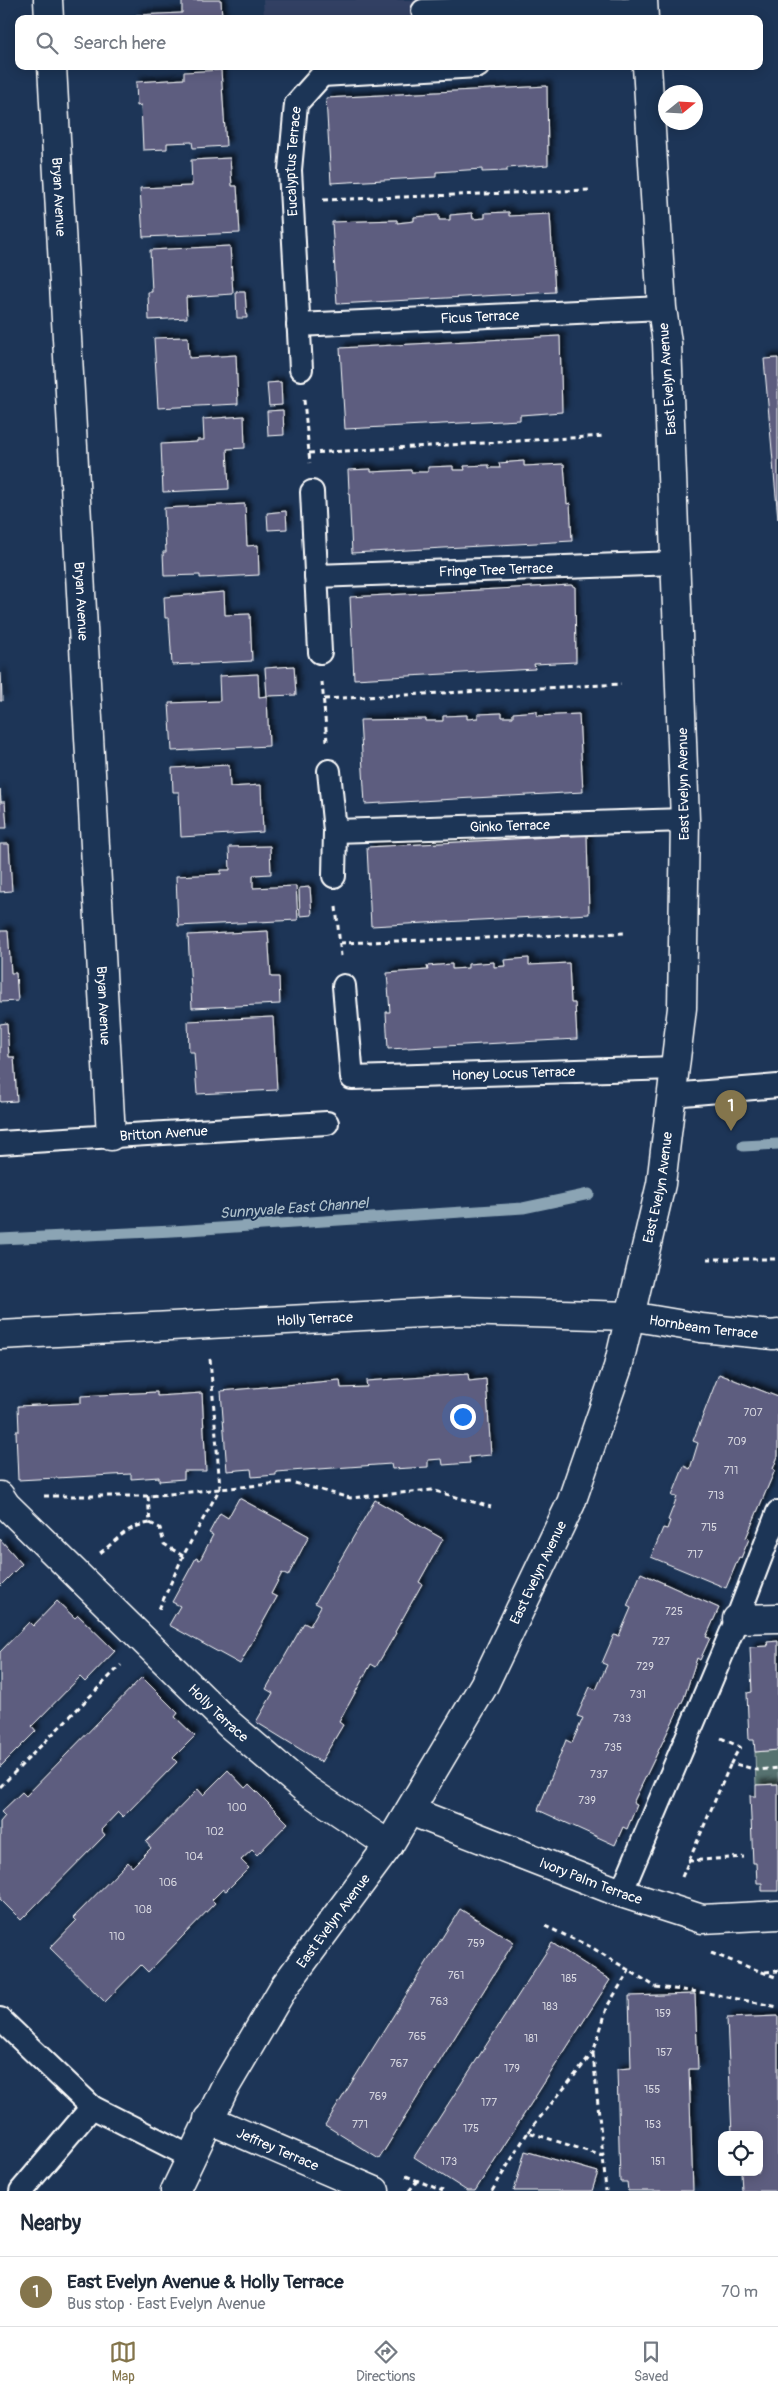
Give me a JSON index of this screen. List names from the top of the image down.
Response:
{
  "streets": {
    "street": [
      "Bryan Avenue",
      "East Evelyn Avenue",
      "Holly Terrace",
      "Hornbeam Terrace",
      "Ivory Palm Terrace",
      "Jeffrey Terrace"
    ],
    "lane": [
      "Eucalyptus Terrace",
      "Ficus Terrace",
      "Fringe Tree Terrace",
      "Ginko Terrace",
      "Honey Locus Terrace",
      "Britton Avenue"
    ]
  },
  "crossings": [
    ["Eucalyptus Terrace", "Ficus Terrace"],
    ["Bryan Avenue", "Britton Avenue"],
    ["Ficus Terrace", "East Evelyn Avenue"],
    ["East Evelyn Avenue", "Fringe Tree Terrace"],
    ["East Evelyn Avenue", "Ginko Terrace"],
    ["East Evelyn Avenue", "Honey Locus Terrace"],
    ["East Evelyn Avenue", "Holly Terrace"],
    ["East Evelyn Avenue", "Hornbeam Terrace"],
    ["East Evelyn Avenue", "Ivory Palm Terrace"],
    ["East Evelyn Avenue", "Jeffrey Terrace"],
    ["Holly Terrace", "Hornbeam Terrace"]
  ],
  "water": ["Sunnyvale East Channel"],
  "house_numbers": [
    "707",
    "709",
    "711",
    "713",
    "715",
    "717",
    "725",
    "727",
    "729",
    "731",
    "733",
    "735",
    "737",
    "739",
    "100",
    "102",
    "104",
    "106",
    "108",
    "110",
    "759",
    "761",
    "185",
    "763",
    "183",
    "159",
    "765",
    "181",
    "157",
    "767",
    "179",
    "155",
    "769",
    "177",
    "771",
    "153",
    "175",
    "173",
    "151"
  ],
  "north": "right",
  "page": {
    "search": "Search here",
    "pins": "1",
    "heading": "Nearby",
    "list": [
      {
        "mark": "1",
        "name": "East Evelyn Avenue & Holly Terrace",
        "note": "Bus stop · East Evelyn Avenue",
        "value": "70 m"
      }
    ],
    "nav": ["Map", "Directions", "Saved"]
  }
}
